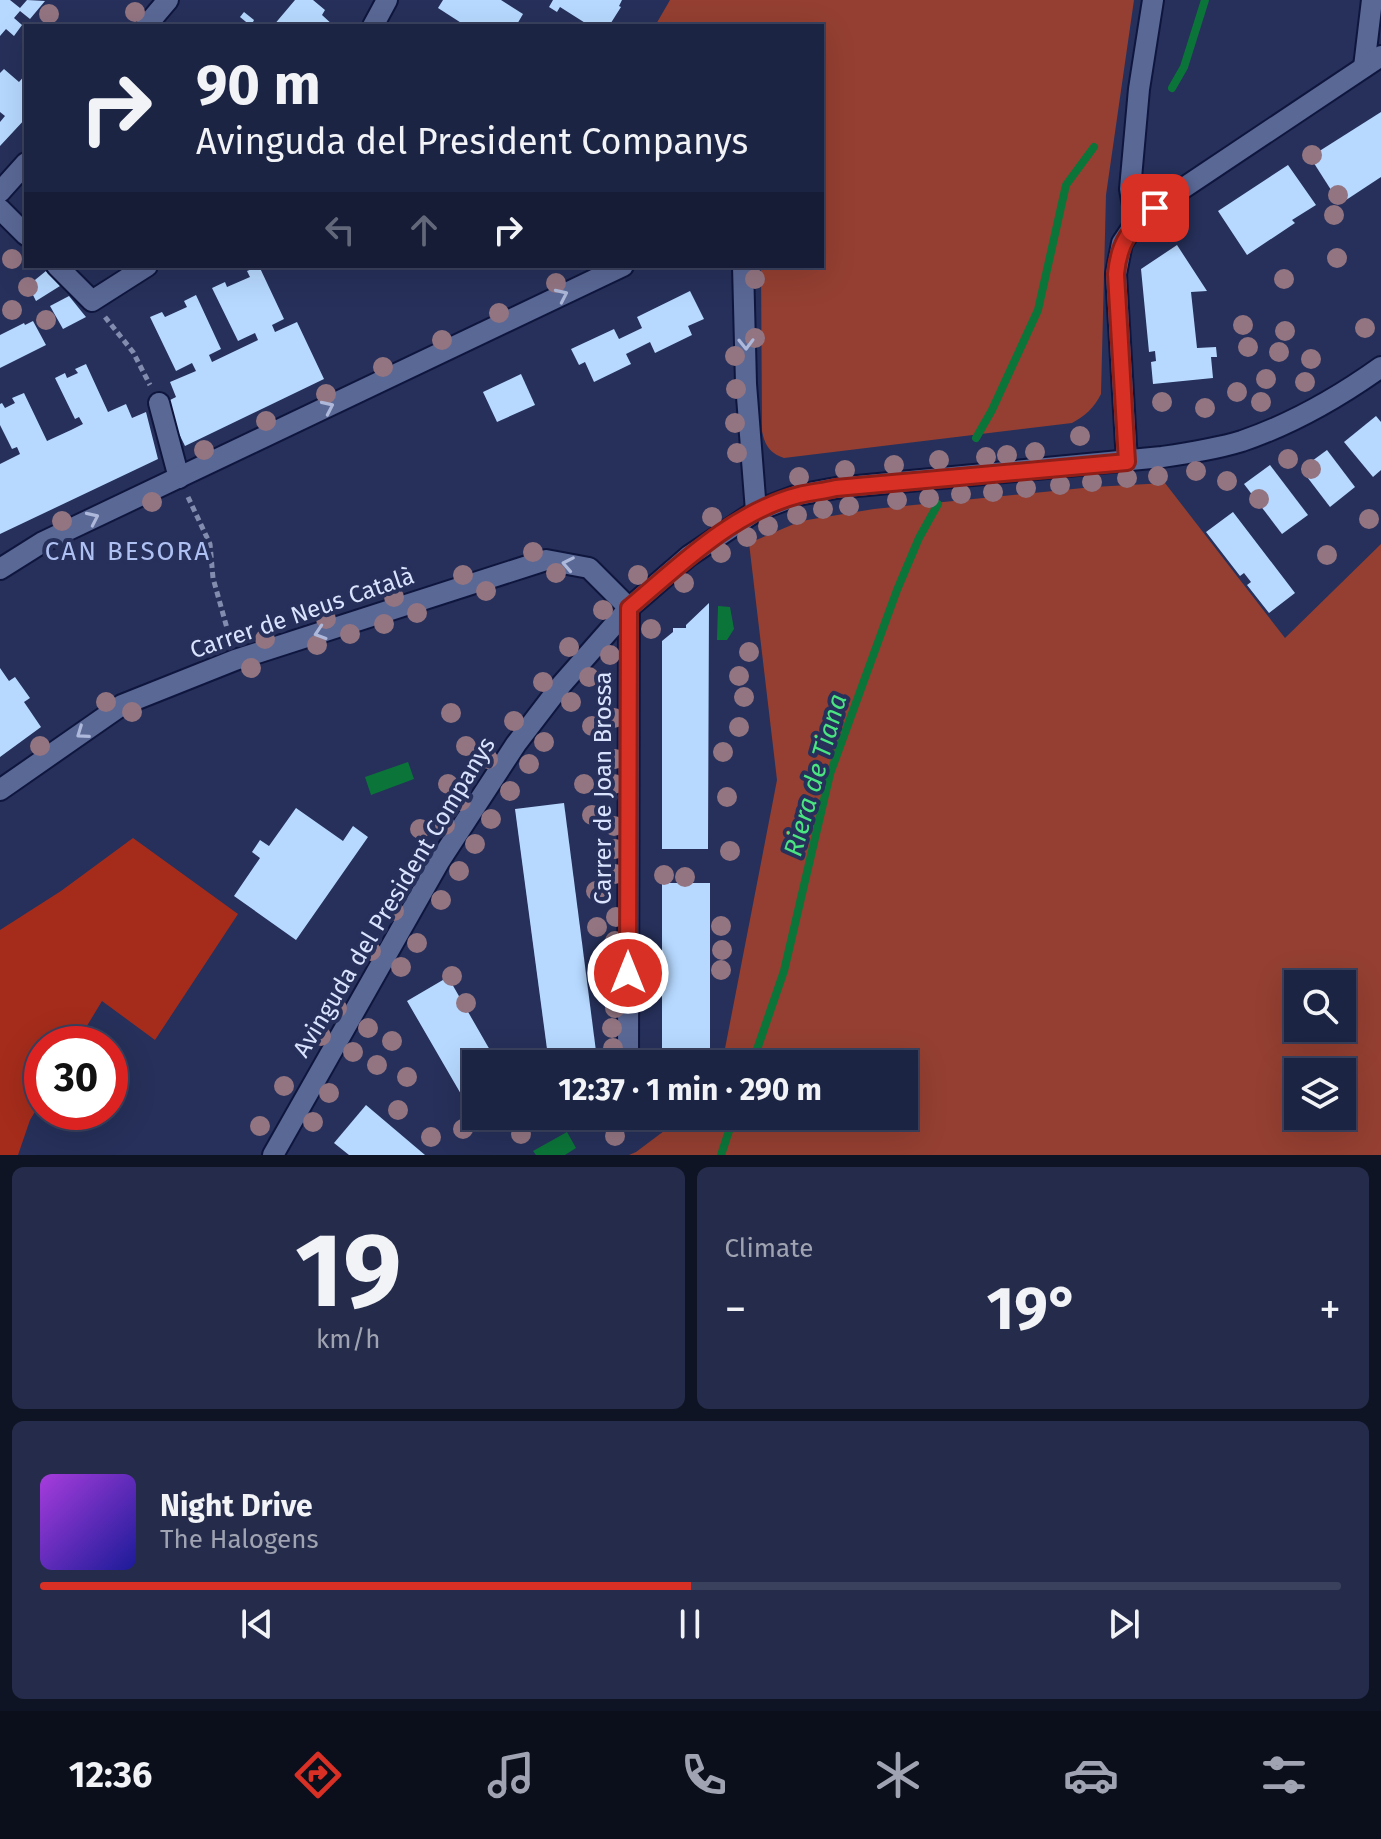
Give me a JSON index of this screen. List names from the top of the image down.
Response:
{
  "streets": {
    "street": ["Carrer de Neus Català", "Carrer de Joan Brossa", "Avinguda del President Companys"]
  },
  "crossings": [
    ["Carrer de Neus Català", "Carrer de Joan Brossa"],
    ["Carrer de Neus Català", "Avinguda del President Companys"],
    ["Carrer de Joan Brossa", "Avinguda del President Companys"]
  ],
  "one_way": ["Carrer de Neus Català"],
  "districts": ["CAN BESORA"],
  "water": ["Riera de Tiana"],
  "page": {
    "turn": ["90 m", "Avinguda del President Companys"],
    "limit": "30",
    "trip": "12:37 · 1 min · 290 m",
    "tile": [
      ["19", "km/h"],
      "Climate"
    ],
    "heat": ["−", "19°", "+"],
    "song": ["Night Drive", "The Halogens"],
    "tabs": "12:36"
  }
}
